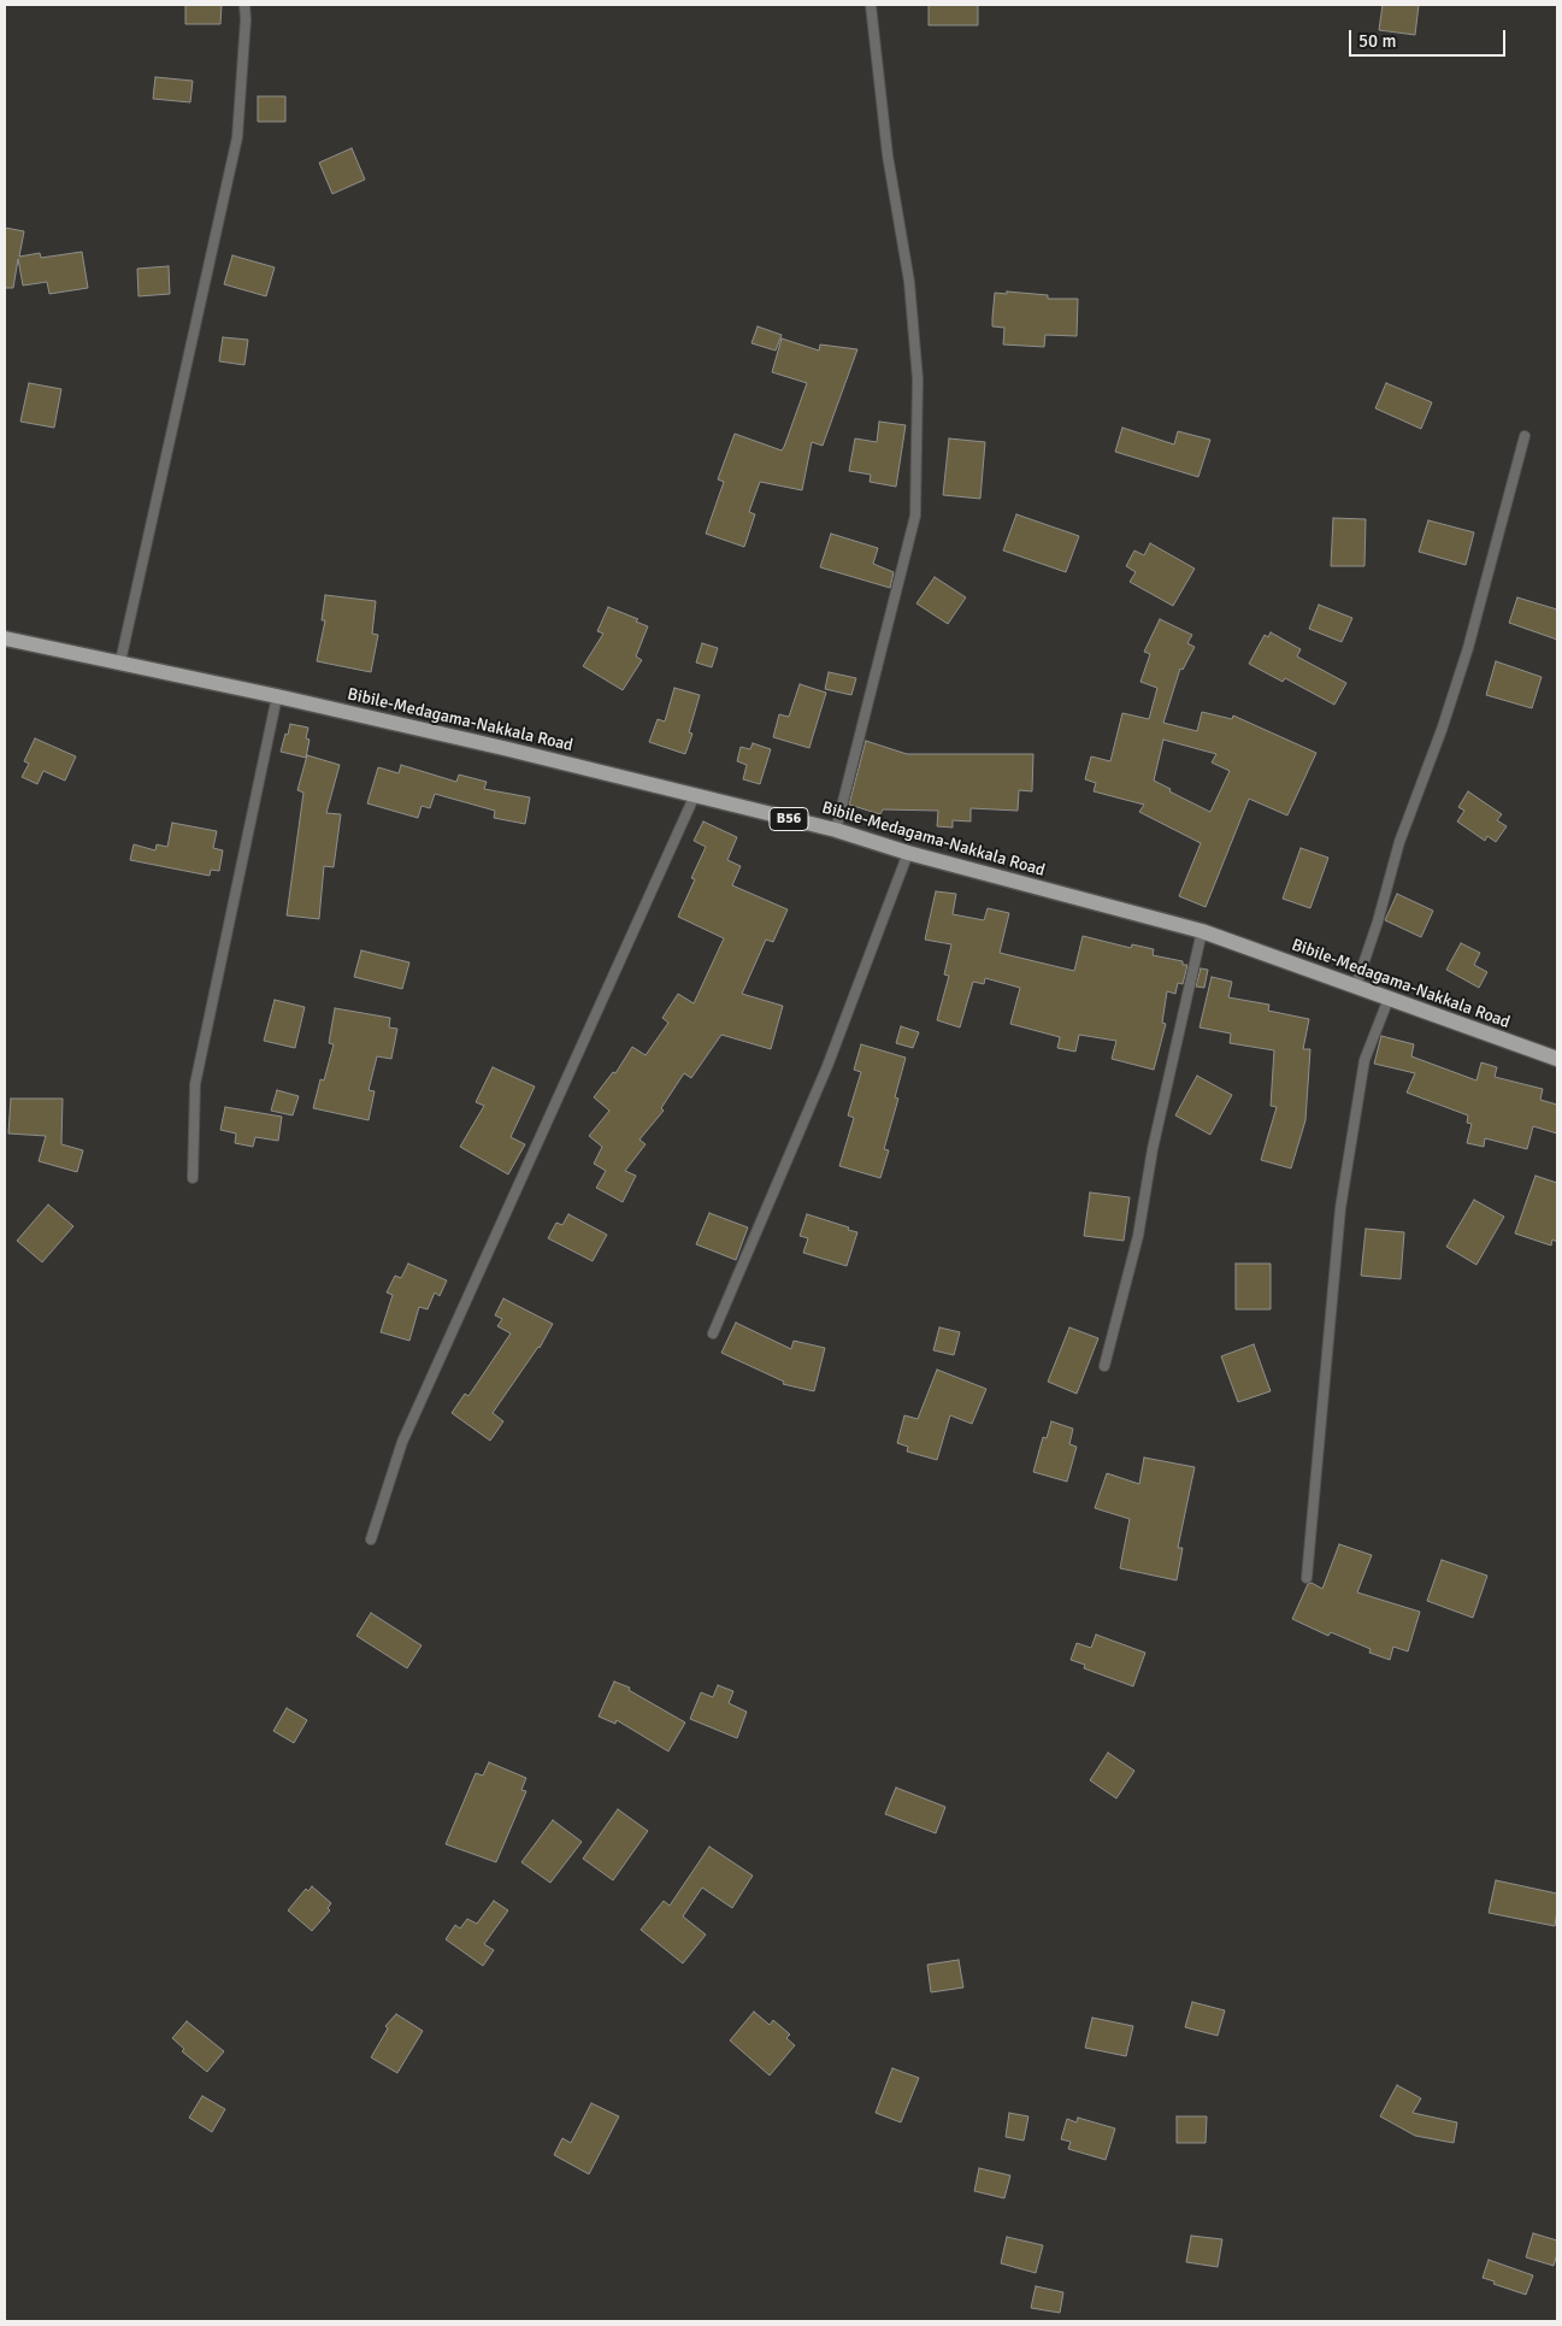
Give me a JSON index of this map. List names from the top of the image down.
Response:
{
  "streets": {
    "main road": ["Bibile-Medagama-Nakkala Road", "B56"]
  },
  "scale_bar": "50 m"
}
